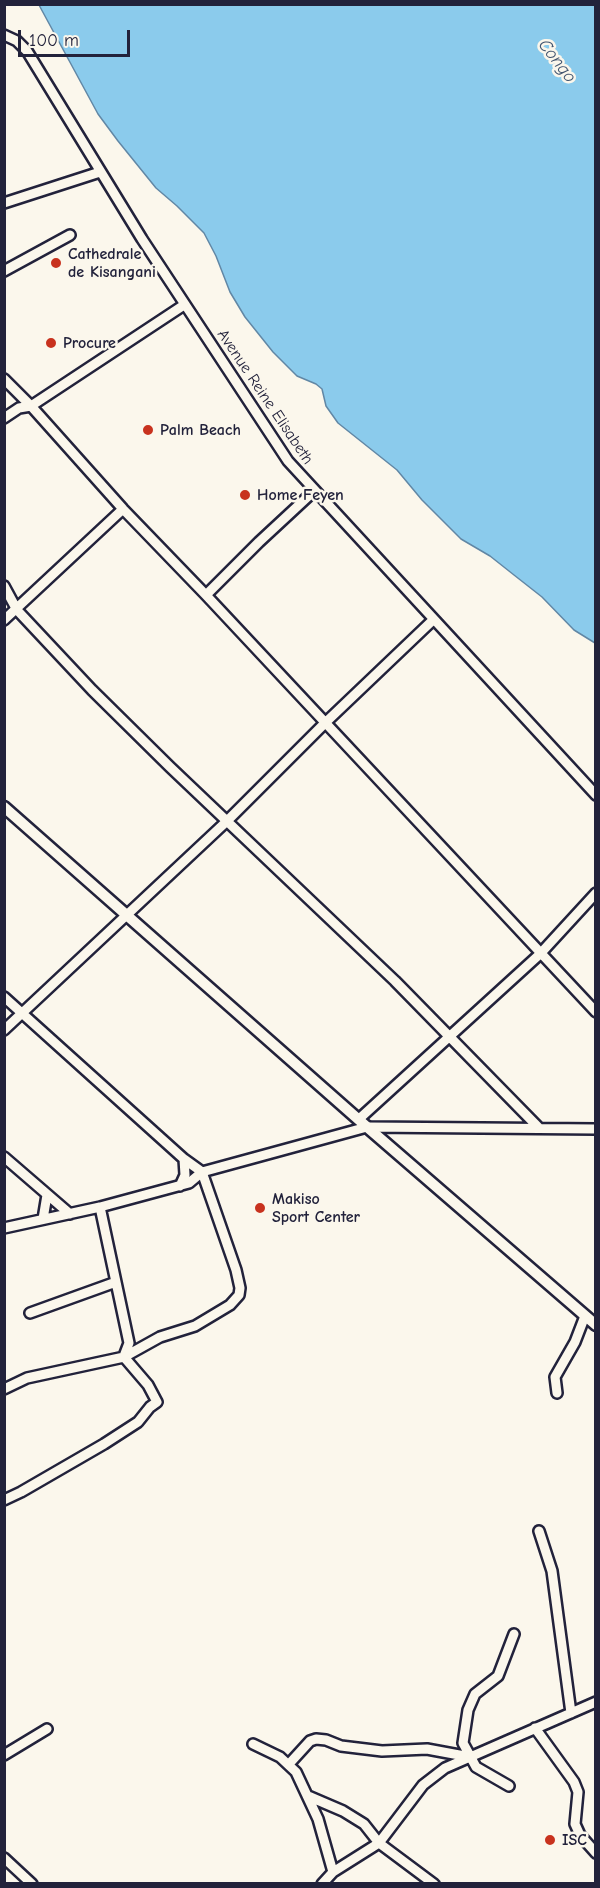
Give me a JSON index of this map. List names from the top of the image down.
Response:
{
  "streets": {
    "street": ["Avenue Reine Elisabeth"]
  },
  "water": ["Congo"],
  "places": [
    "Cathedrale de Kisangani",
    "Procure",
    "Palm Beach",
    "Home Feyen",
    "Makiso Sport Center",
    "ISC"
  ],
  "scale_bar": "100 m"
}
